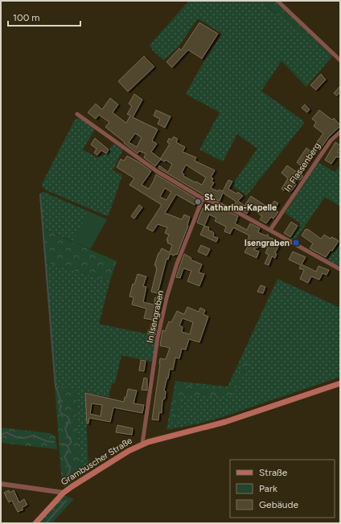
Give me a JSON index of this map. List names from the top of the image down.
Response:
{
  "streets": {
    "main road": ["Grambuscher Straße"],
    "street": ["In Flassenberg", "In Isengraben"]
  },
  "crossings": [
    ["In Isengraben", "Grambuscher Straße"]
  ],
  "places": {
    "other": ["St. Katharina-Kapelle"],
    "transit": ["Isengraben"]
  },
  "legend": ["Straße", "Park", "Gebäude"],
  "scale_bar": "100 m"
}
